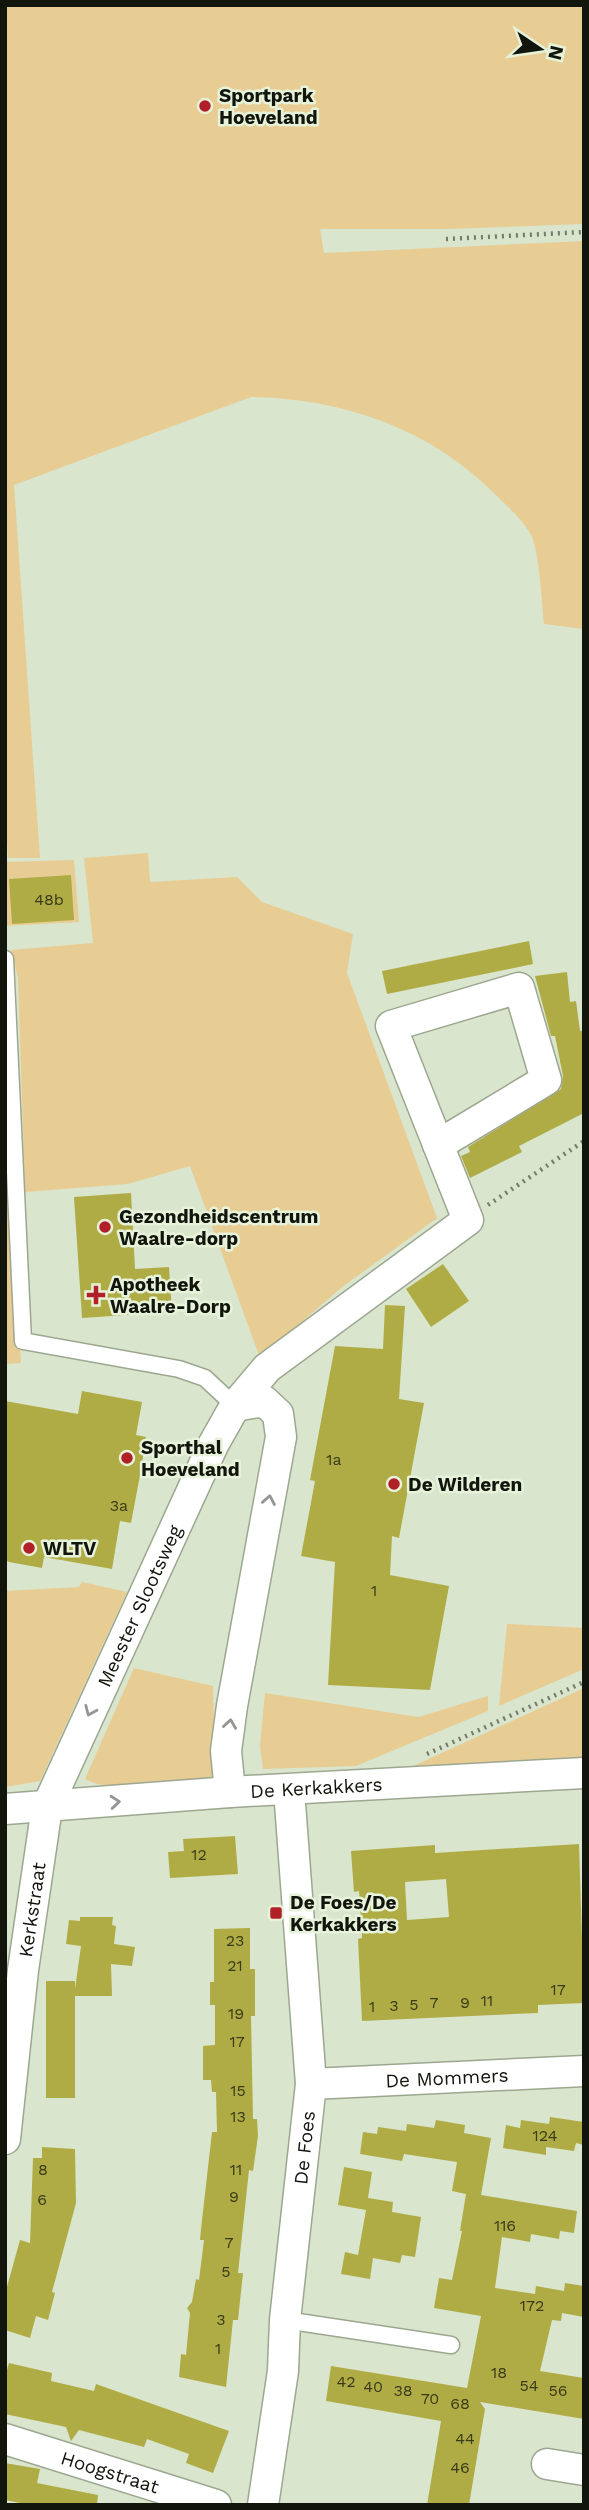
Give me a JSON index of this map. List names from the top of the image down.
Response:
{
  "streets": {
    "street": [
      "Meester Slootsweg",
      "De Kerkakkers",
      "Kerkstraat",
      "De Mommers",
      "De Foes",
      "Hoogstraat"
    ]
  },
  "crossings": [
    ["Meester Slootsweg", "De Kerkakkers"],
    ["Meester Slootsweg", "Kerkstraat"],
    ["De Kerkakkers", "Kerkstraat"],
    ["De Kerkakkers", "De Foes"],
    ["De Mommers", "De Foes"]
  ],
  "one_way": ["Meester Slootsweg"],
  "places": {
    "other": [
      "Sportpark Hoeveland",
      "Gezondheidscentrum Waalre-dorp",
      "Sporthal Hoeveland",
      "De Wilderen",
      "WLTV"
    ],
    "health": ["Apotheek Waalre-Dorp"],
    "transit": ["De Foes/De Kerkakkers"]
  },
  "house_numbers": [
    "48b",
    "1a",
    "3a",
    "1",
    "12",
    "23",
    "21",
    "17",
    "11",
    "7",
    "9",
    "5",
    "3",
    "1",
    "19",
    "17",
    "15",
    "13",
    "124",
    "8",
    "11",
    "9",
    "6",
    "116",
    "7",
    "5",
    "172",
    "3",
    "1",
    "18",
    "42",
    "54",
    "40",
    "38",
    "56",
    "70",
    "68",
    "44",
    "46"
  ],
  "north": "right"
}
